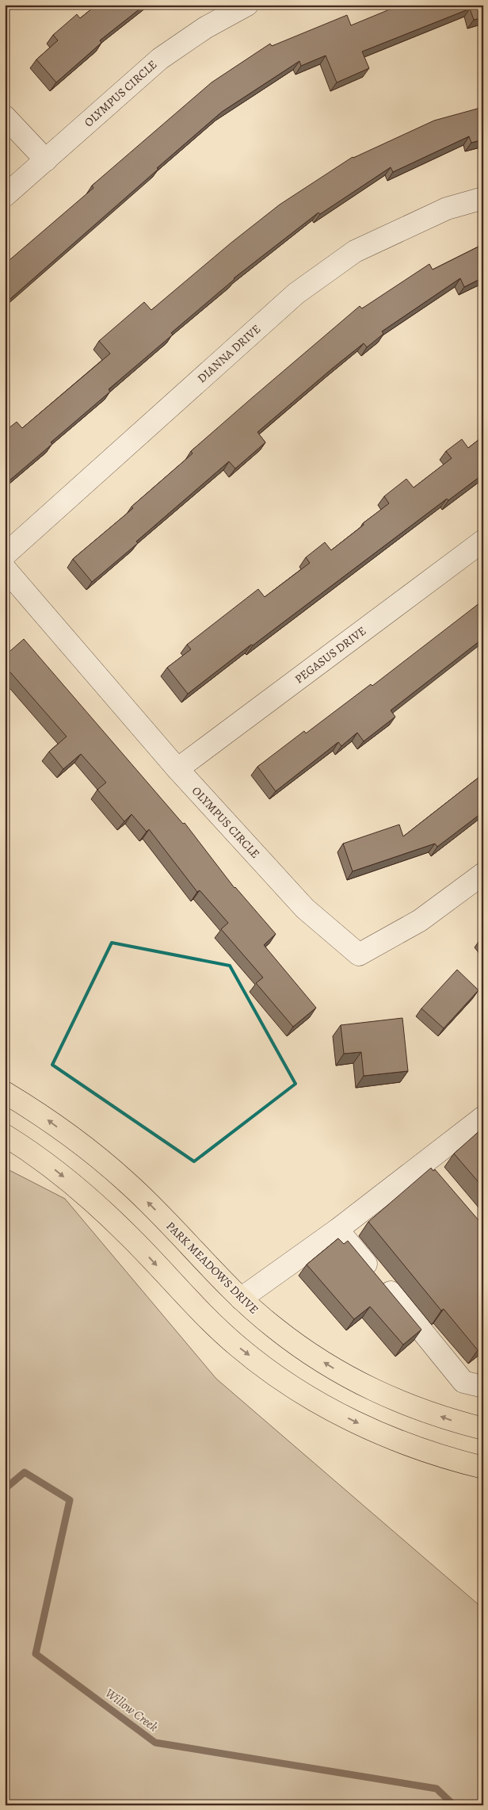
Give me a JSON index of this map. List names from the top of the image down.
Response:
{
  "streets": {
    "main road": ["PARK MEADOWS DRIVE"],
    "street": ["OLYMPUS CIRCLE", "DIANNA DRIVE", "PEGASUS DRIVE"]
  },
  "crossings": [
    ["OLYMPUS CIRCLE", "PEGASUS DRIVE"]
  ],
  "water": ["Willow Creek"]
}
